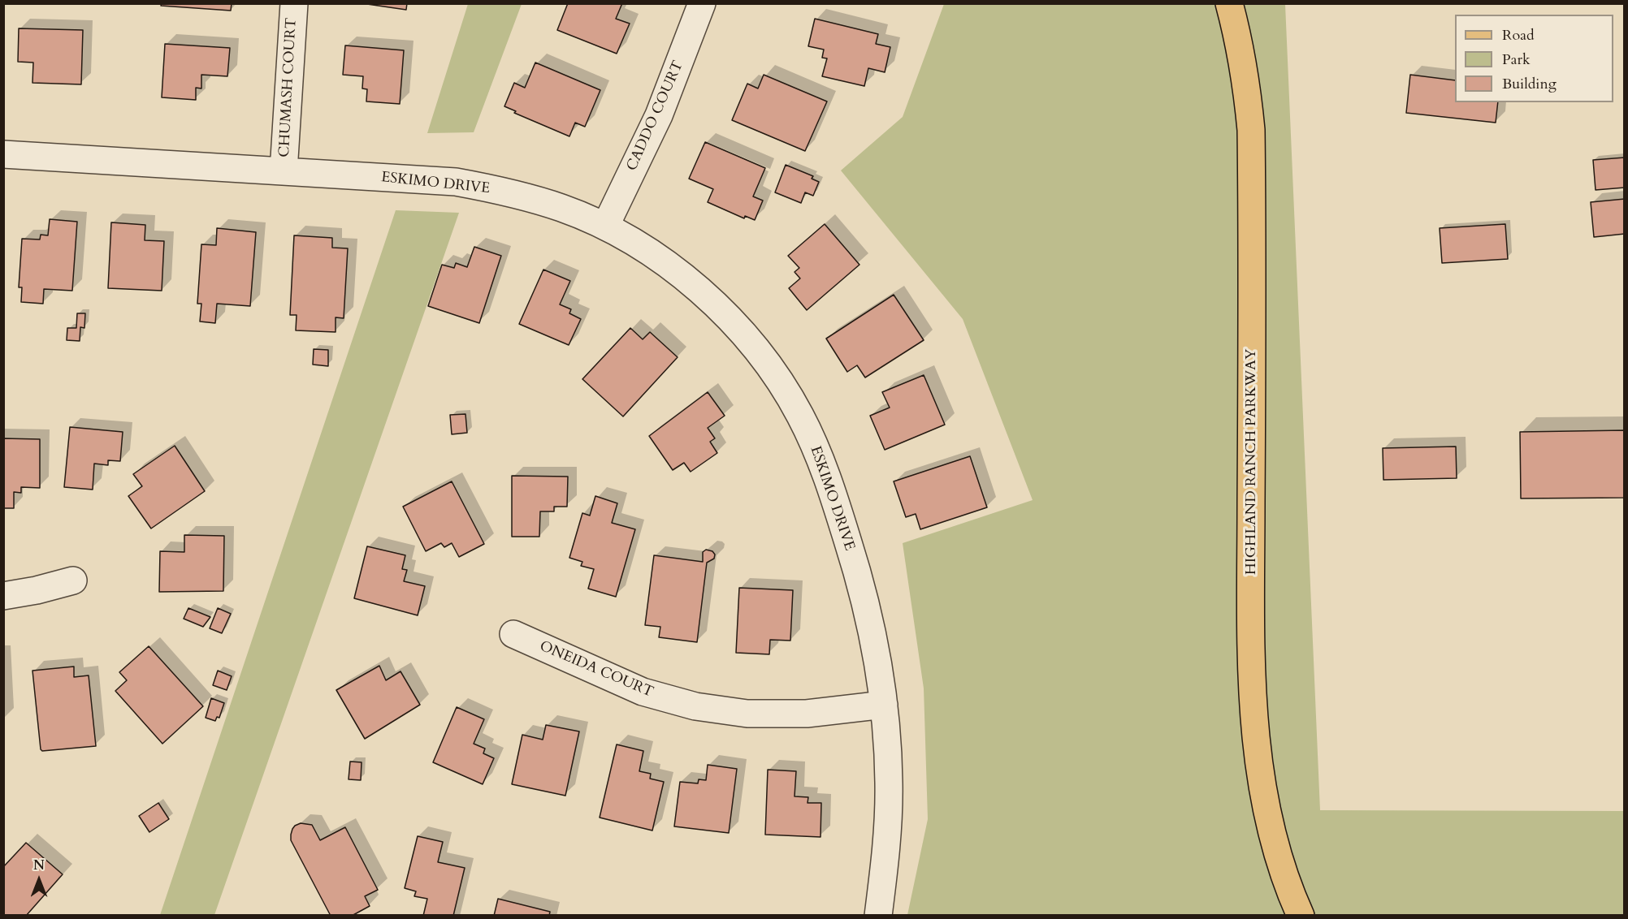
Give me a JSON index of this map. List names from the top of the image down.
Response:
{
  "streets": {
    "main road": ["HIGHLAND RANCH PARKWAY"],
    "street": [
      "CHUMASH COURT",
      "CADDO COURT",
      "ESKIMO DRIVE",
      "ONEIDA COURT"
    ]
  },
  "crossings": [
    ["CHUMASH COURT", "ESKIMO DRIVE"],
    ["CADDO COURT", "ESKIMO DRIVE"],
    ["ESKIMO DRIVE", "ONEIDA COURT"]
  ],
  "legend": ["Road", "Park", "Building"],
  "north": "top"
}
